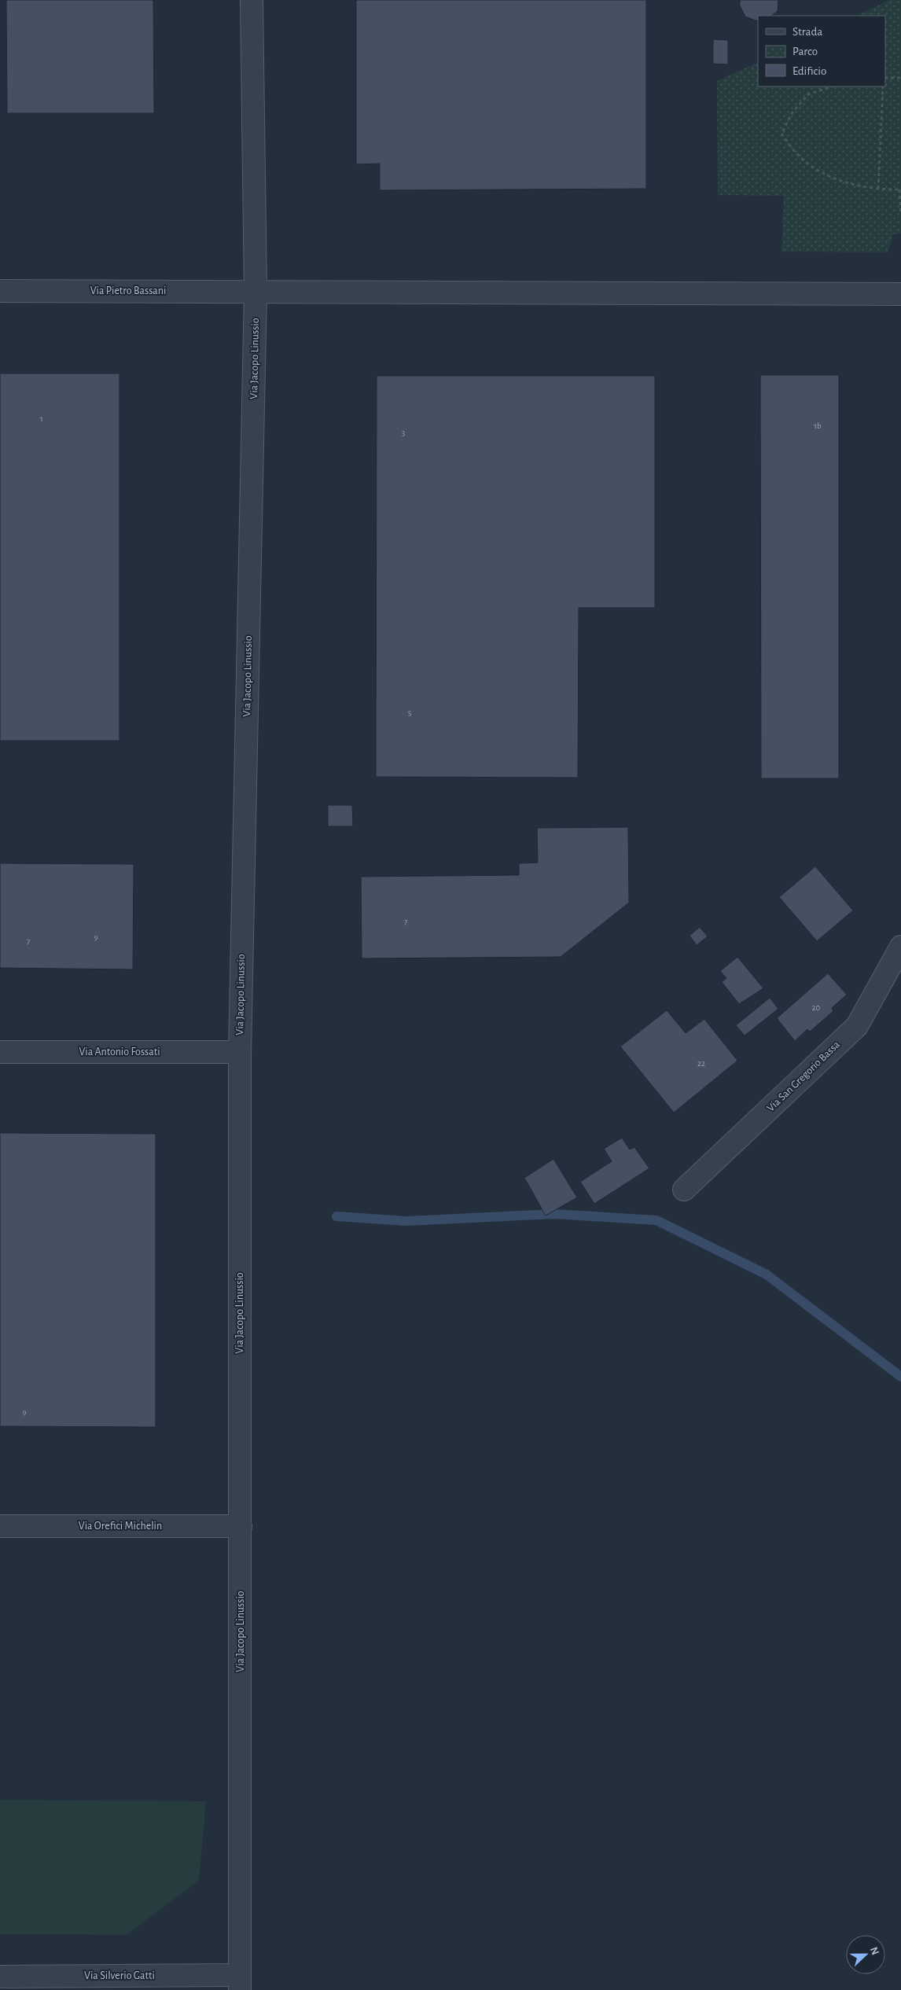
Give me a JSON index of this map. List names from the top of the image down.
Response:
{
  "streets": {
    "street": [
      "Via Pietro Bassani",
      "Via Jacopo Linussio",
      "Via Antonio Fossati",
      "Via San Gregorio Bassa",
      "Via Orefici Michelin",
      "Via Silverio Gatti"
    ]
  },
  "crossings": [
    ["Via Pietro Bassani", "Via Jacopo Linussio"],
    ["Via Jacopo Linussio", "Via Antonio Fossati"],
    ["Via Jacopo Linussio", "Via Orefici Michelin"],
    ["Via Jacopo Linussio", "Via Silverio Gatti"]
  ],
  "house_numbers": [
    "1",
    "1b",
    "3",
    "5",
    "7",
    "9",
    "7",
    "20",
    "22",
    "9"
  ],
  "legend": ["Strada", "Parco", "Edificio"],
  "north": "right"
}
